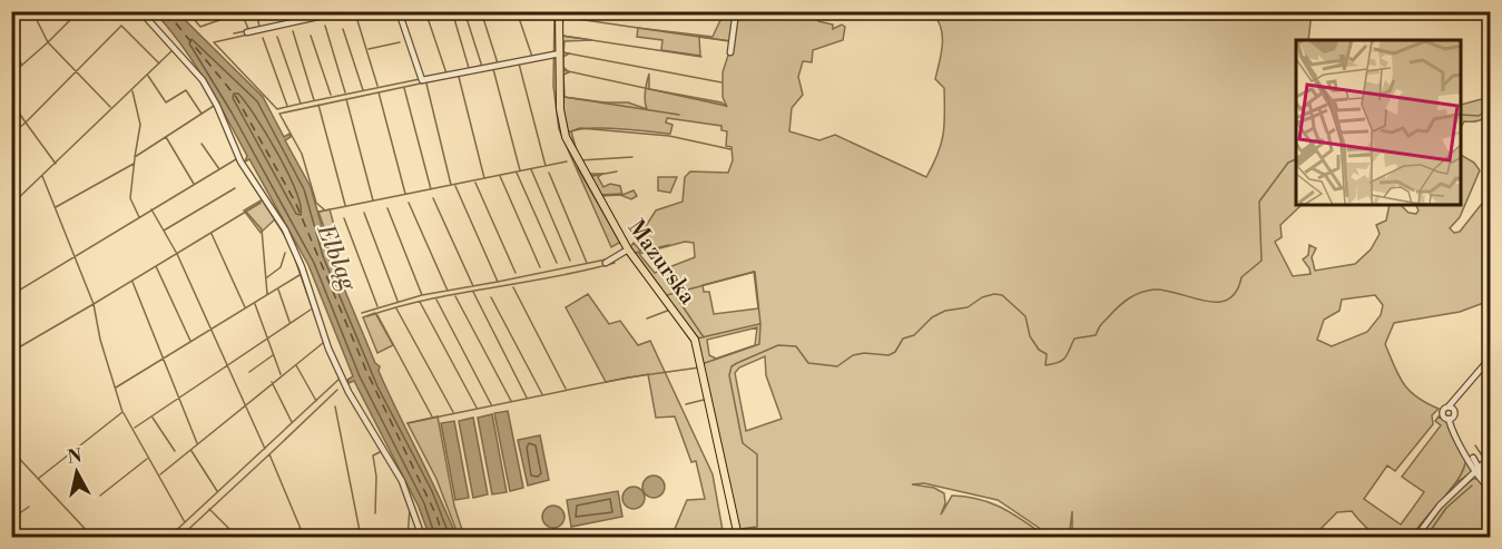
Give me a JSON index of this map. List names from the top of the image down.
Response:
{
  "streets": {
    "main road": ["Mazurska"]
  },
  "water": ["Elbląg"],
  "north": "top"
}
